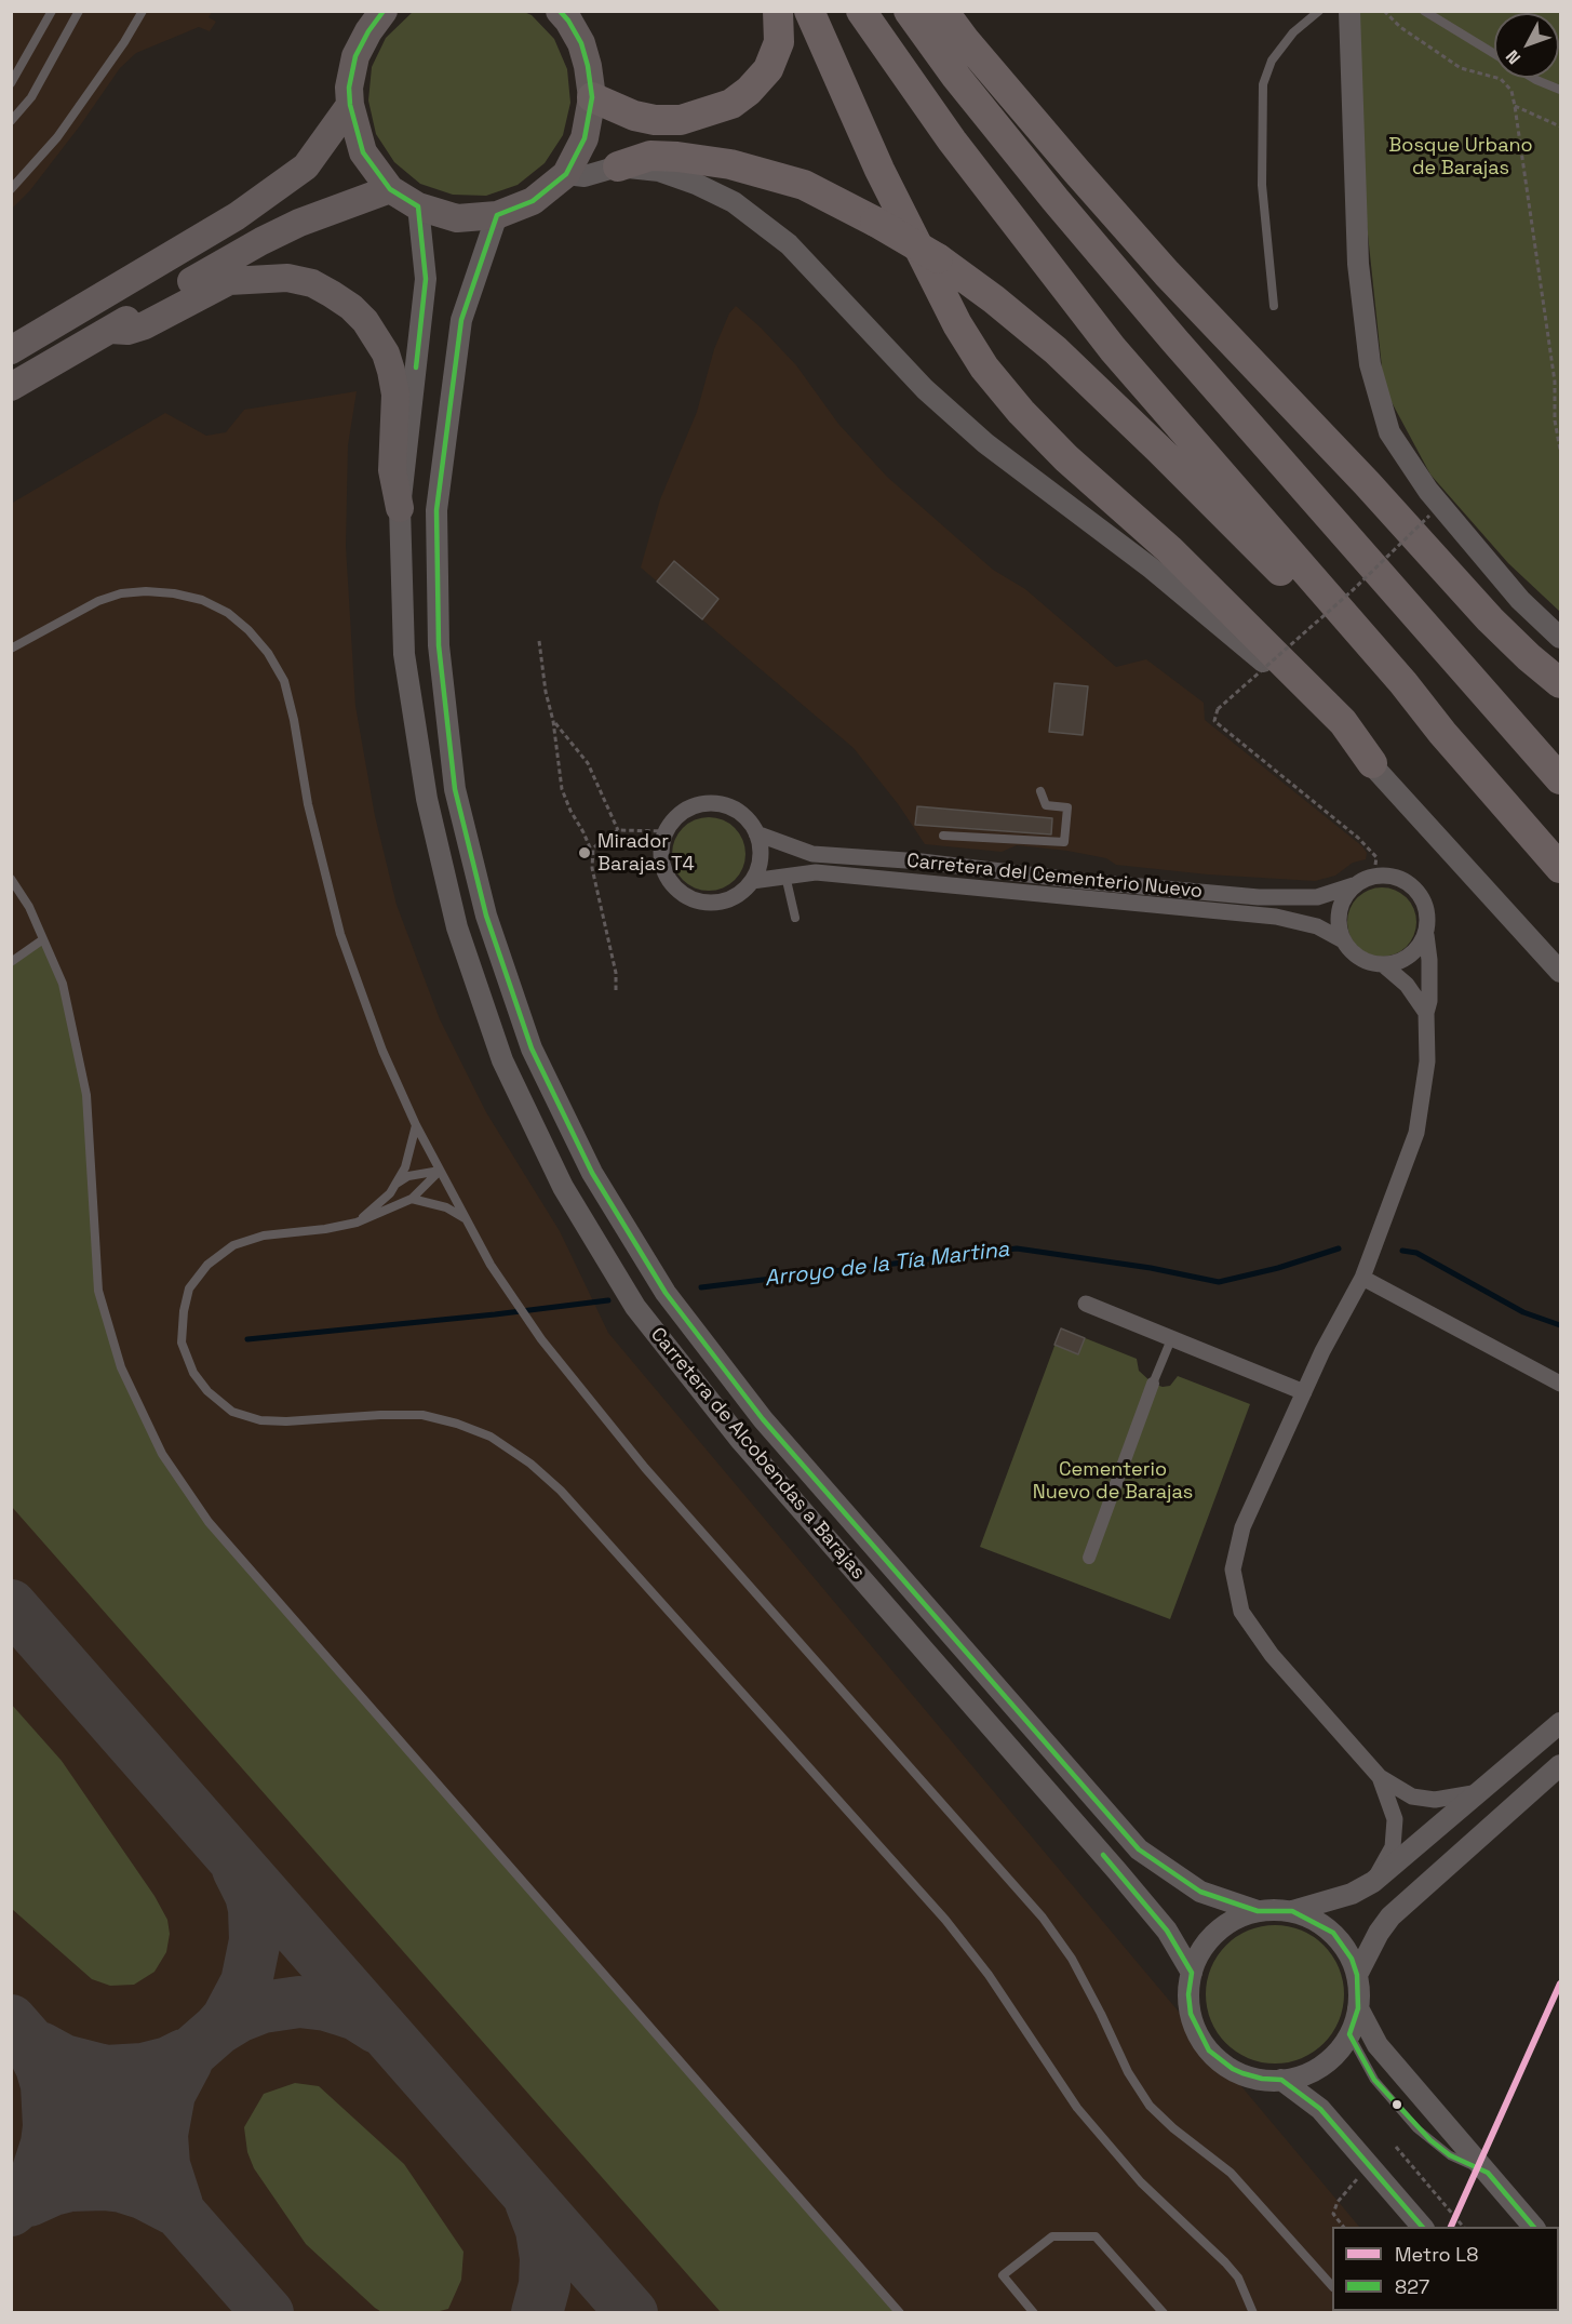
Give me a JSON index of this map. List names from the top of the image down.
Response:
{
  "streets": {
    "street": ["Carretera del Cementerio Nuevo", "Carretera de Alcobendas a Barajas"]
  },
  "water": ["Arroyo de la Tía Martina"],
  "parks": ["Bosque Urbano de Barajas", "Cementerio Nuevo de Barajas"],
  "places": ["Mirador Barajas T4"],
  "lines": ["transit line 827", "metro line L8"],
  "legend": ["Metro L8", "827"],
  "north": "bottom left"
}
